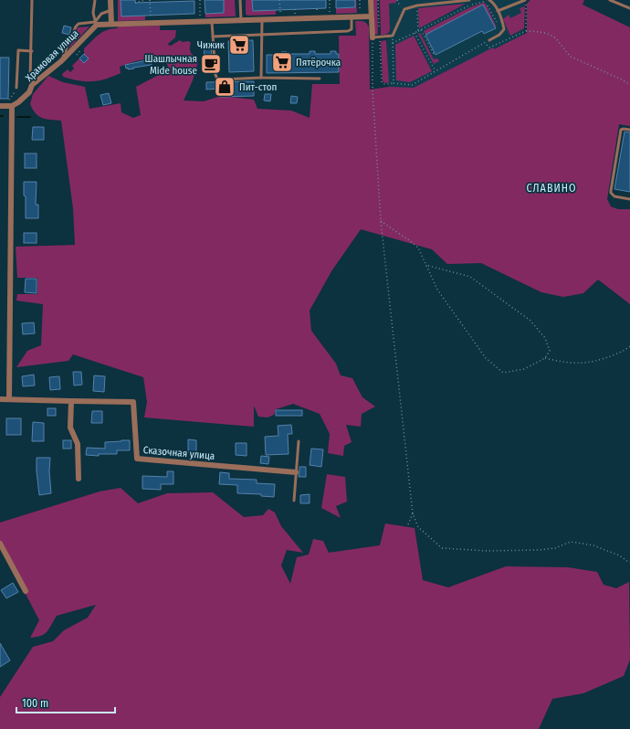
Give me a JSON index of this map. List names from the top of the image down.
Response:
{
  "streets": {
    "street": ["Храмовая улица", "Сказочная улица"]
  },
  "districts": ["СЛАВИНО"],
  "places": {
    "supermarket": ["Чижик", "Пятёрочка"],
    "cafe": ["Шашлычная Mide house"],
    "shop": ["Пит-стоп"]
  },
  "scale_bar": "100 m"
}
